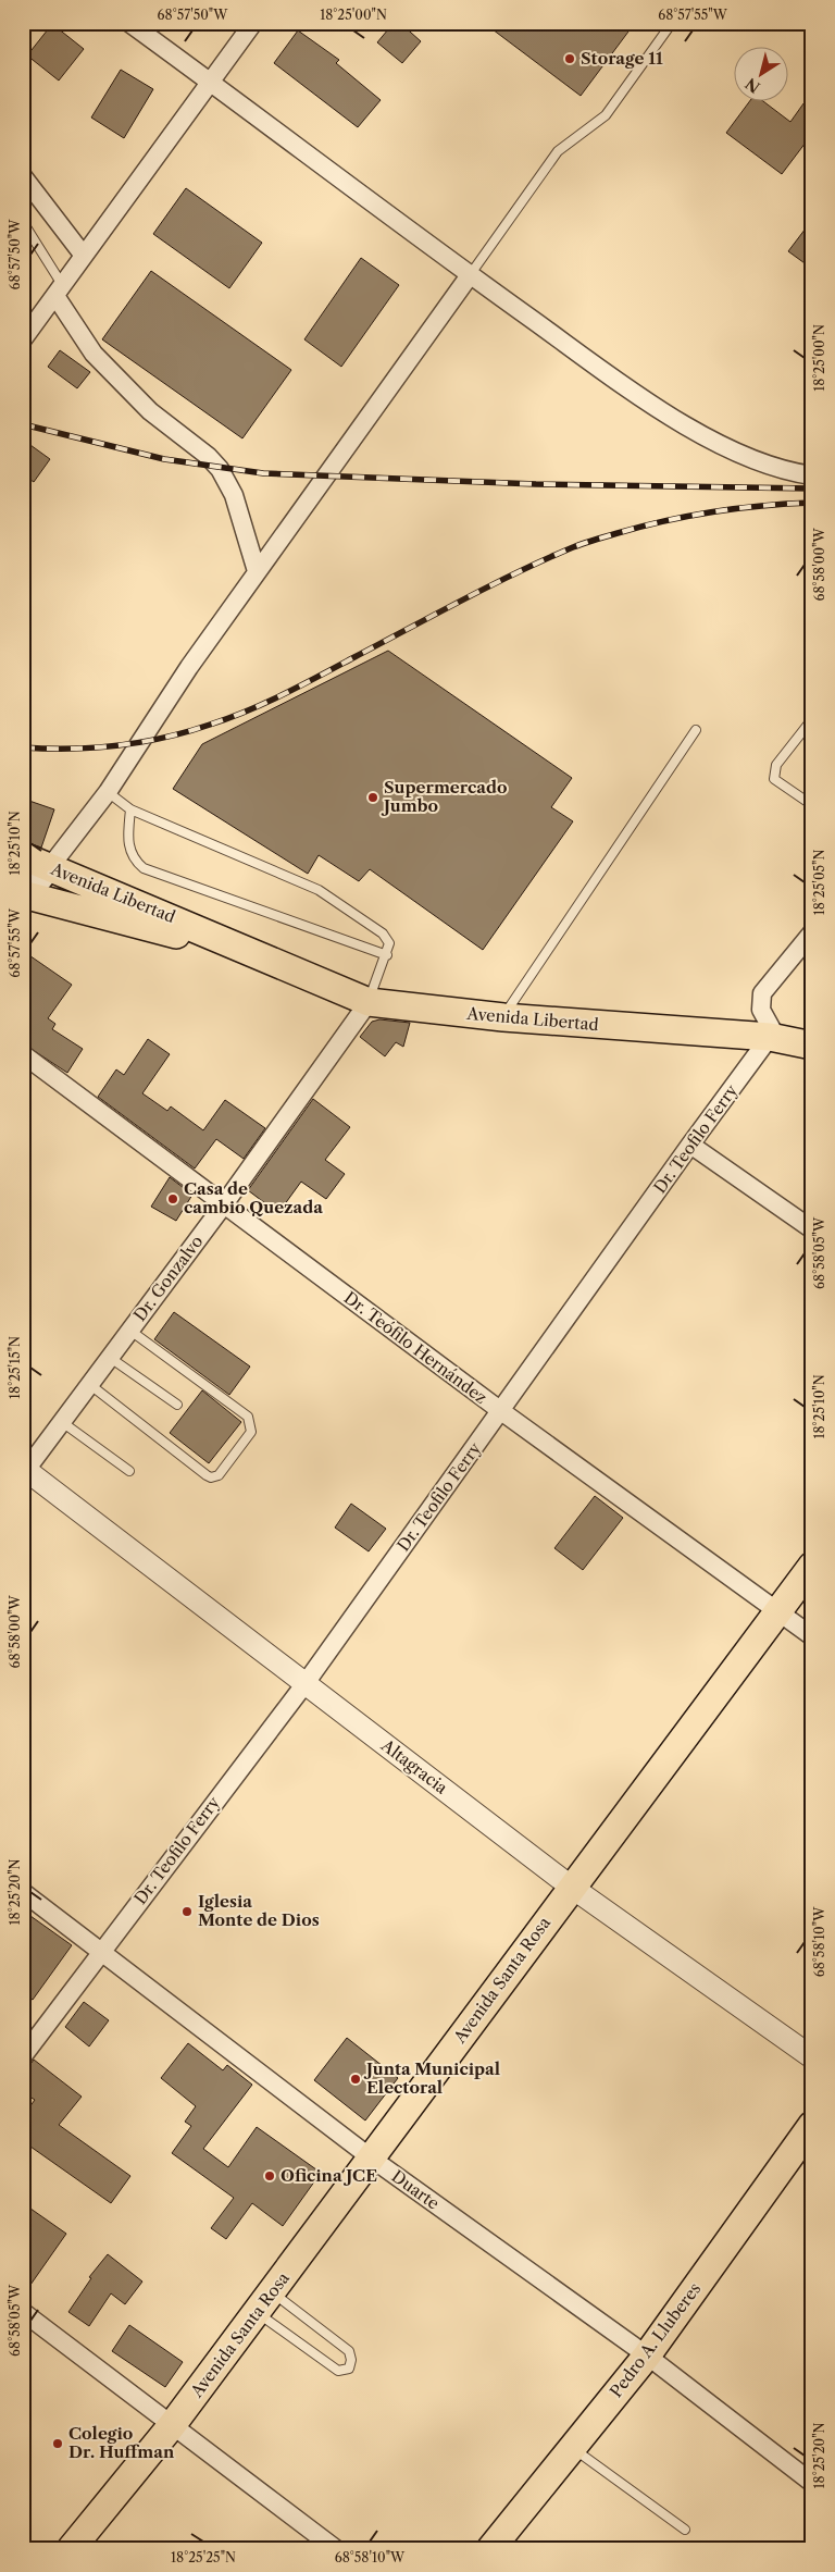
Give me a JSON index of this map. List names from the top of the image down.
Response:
{
  "streets": {
    "main road": ["Avenida Libertad", "Avenida Santa Rosa", "Pedro A. Lluberes"],
    "street": [
      "Dr. Teofilo Ferry",
      "Dr. Gonzalvo",
      "Dr. Teófilo Hernández",
      "Altagracia",
      "Duarte"
    ]
  },
  "crossings": [
    ["Avenida Libertad", "Dr. Teofilo Ferry"],
    ["Avenida Libertad", "Dr. Gonzalvo"],
    ["Dr. Teofilo Ferry", "Dr. Teófilo Hernández"],
    ["Dr. Teofilo Ferry", "Altagracia"],
    ["Dr. Teofilo Ferry", "Duarte"],
    ["Dr. Gonzalvo", "Dr. Teófilo Hernández"],
    ["Dr. Gonzalvo", "Altagracia"],
    ["Dr. Teófilo Hernández", "Avenida Santa Rosa"],
    ["Altagracia", "Avenida Santa Rosa"],
    ["Avenida Santa Rosa", "Duarte"],
    ["Duarte", "Pedro A. Lluberes"]
  ],
  "places": [
    "Storage 11",
    "Supermercado Jumbo",
    "Casa de cambio Quezada",
    "Iglesia Monte de Dios",
    "Junta Municipal Electoral",
    "Oficina JCE",
    "Colegio Dr. Huffman"
  ],
  "north": "bottom left",
  "coordinates": [
    "68°57'50\"W",
    "18°25'00\"N",
    "68°57'55\"W",
    "68°58'00\"W",
    "18°25'10\"N",
    "18°25'05\"N",
    "68°58'05\"W",
    "18°25'15\"N",
    "18°25'20\"N",
    "68°58'10\"W",
    "18°25'25\"N"
  ]
}
